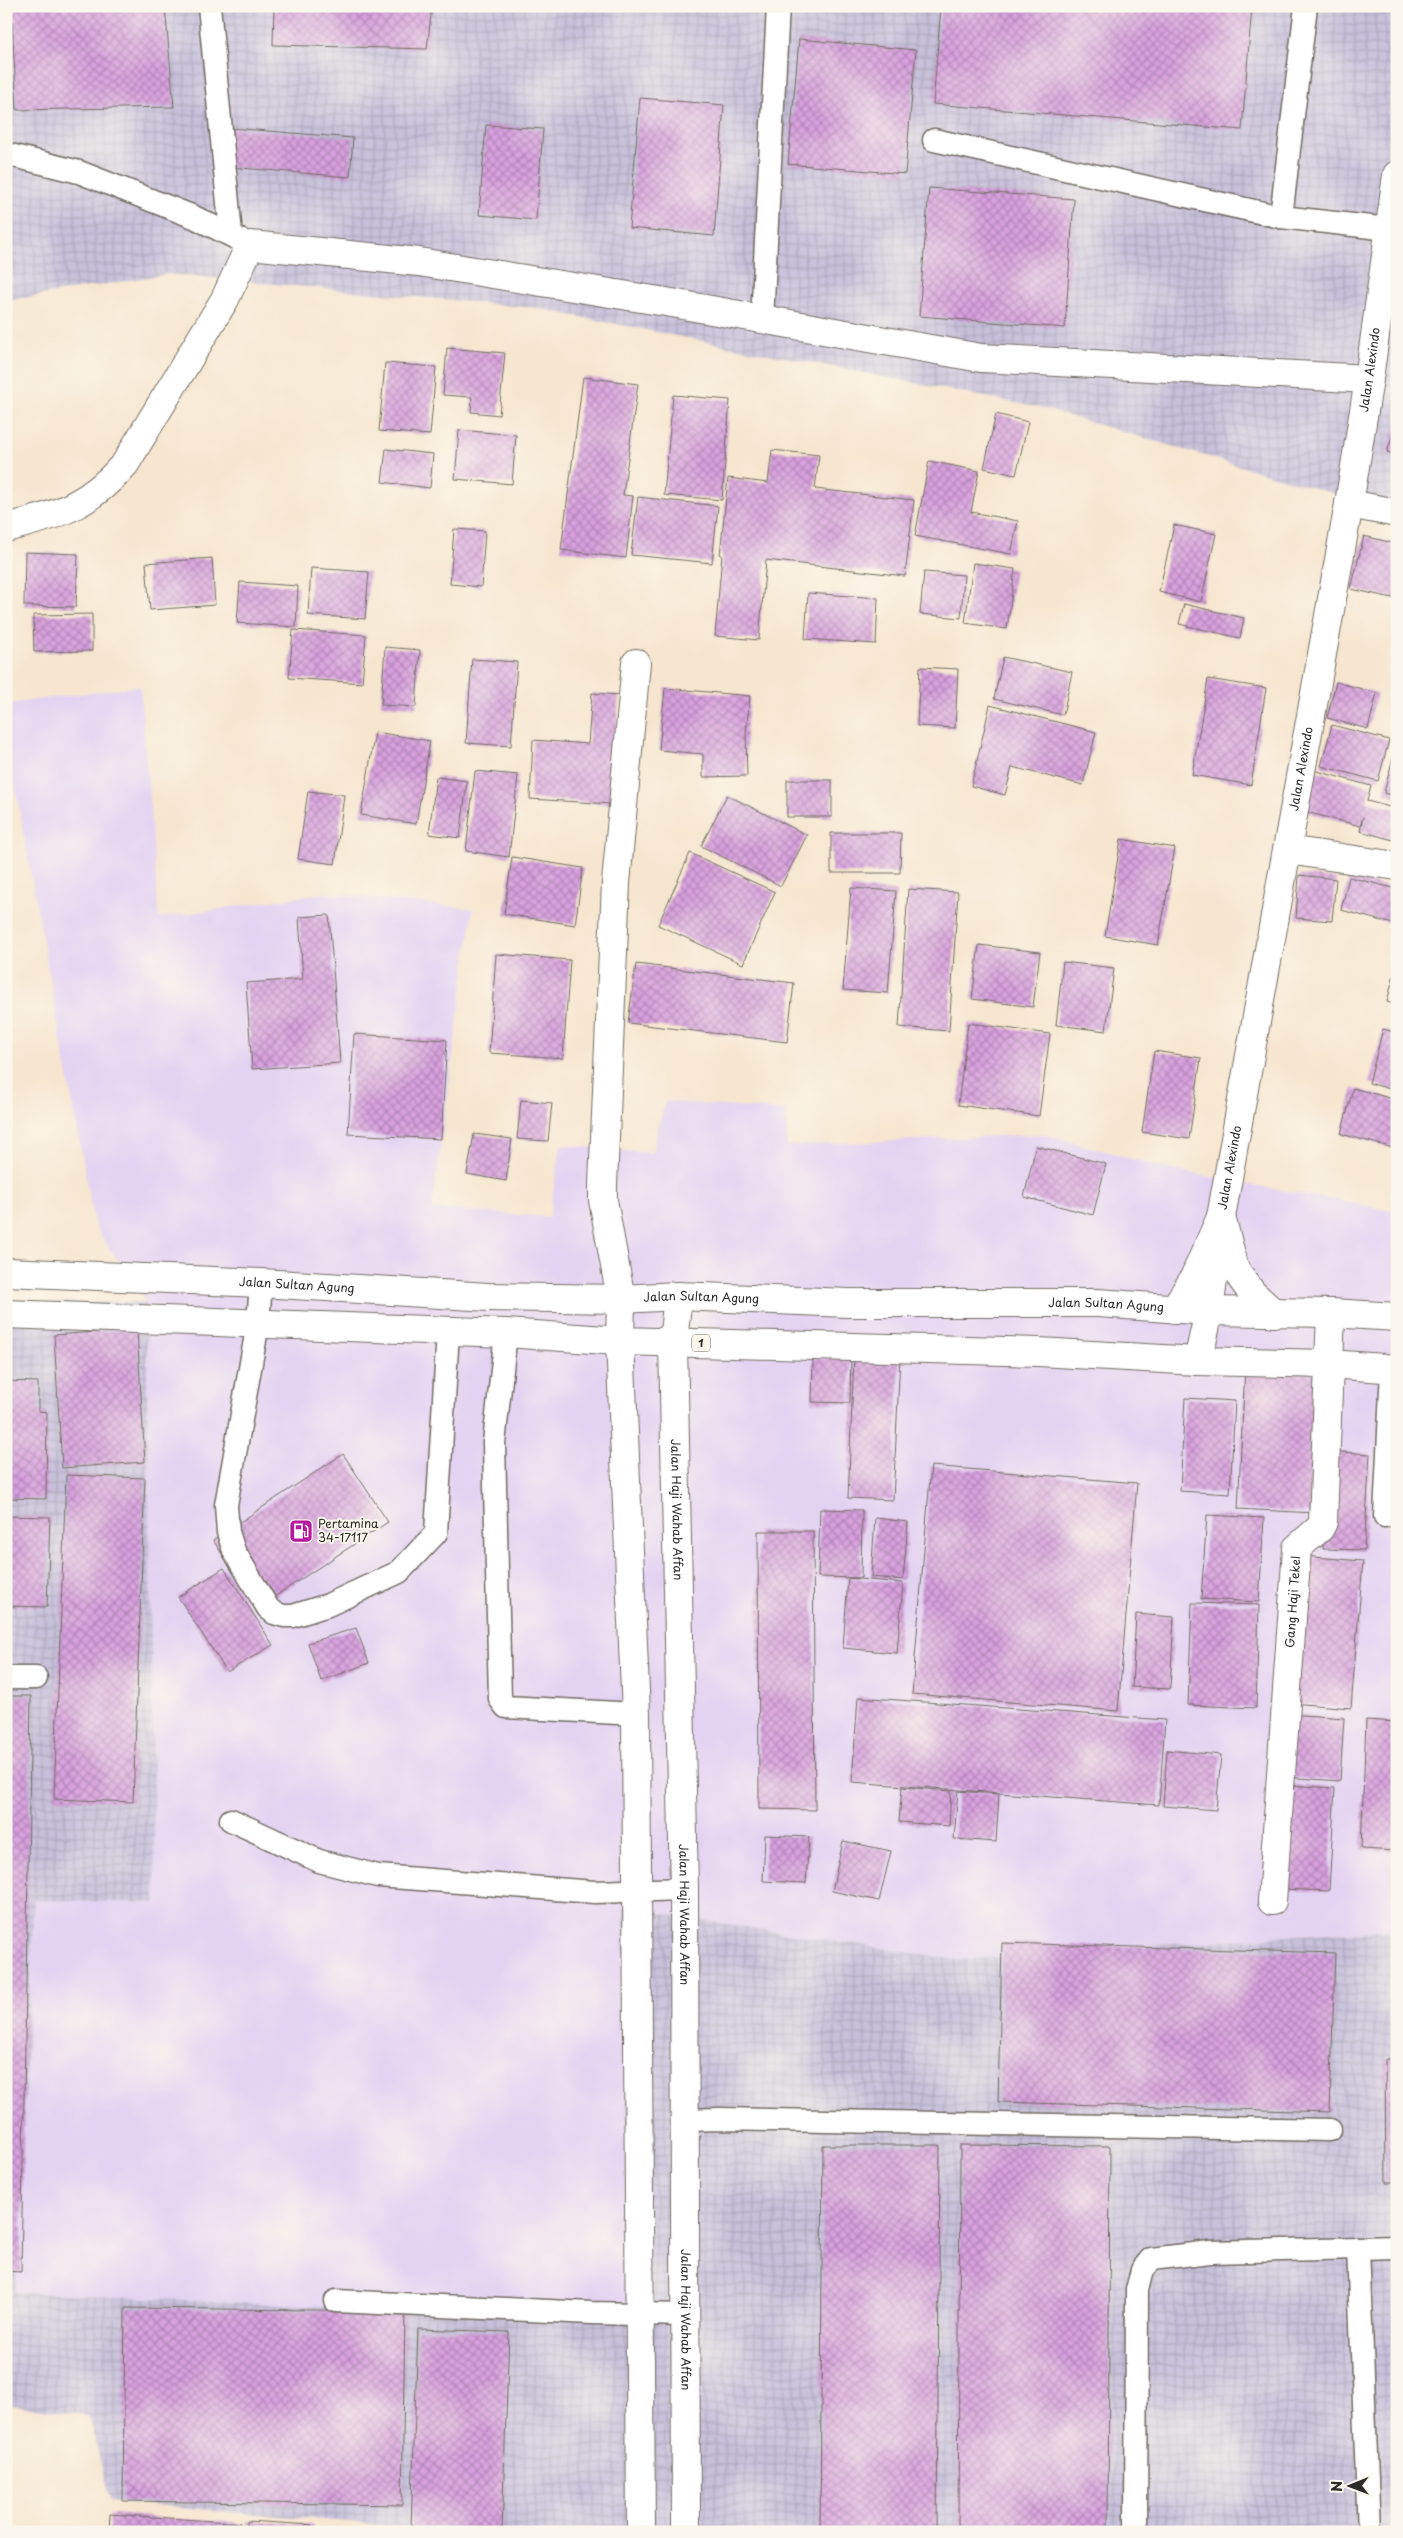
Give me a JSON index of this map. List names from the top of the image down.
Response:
{
  "streets": {
    "main road": [
      "Jalan Alexindo",
      "Jalan Sultan Agung",
      "1",
      "Jalan Haji Wahab Affan",
      "Gang Haji Tekel"
    ]
  },
  "crossings": [
    ["Jalan Alexindo", "Jalan Sultan Agung"],
    ["Jalan Alexindo", "1"],
    ["Jalan Sultan Agung", "Jalan Haji Wahab Affan"],
    ["Jalan Sultan Agung", "Gang Haji Tekel"],
    ["1", "Jalan Haji Wahab Affan"],
    ["1", "Gang Haji Tekel"]
  ],
  "places": {
    "fuel station": ["Pertamina 34-17117"]
  },
  "north": "left"
}
